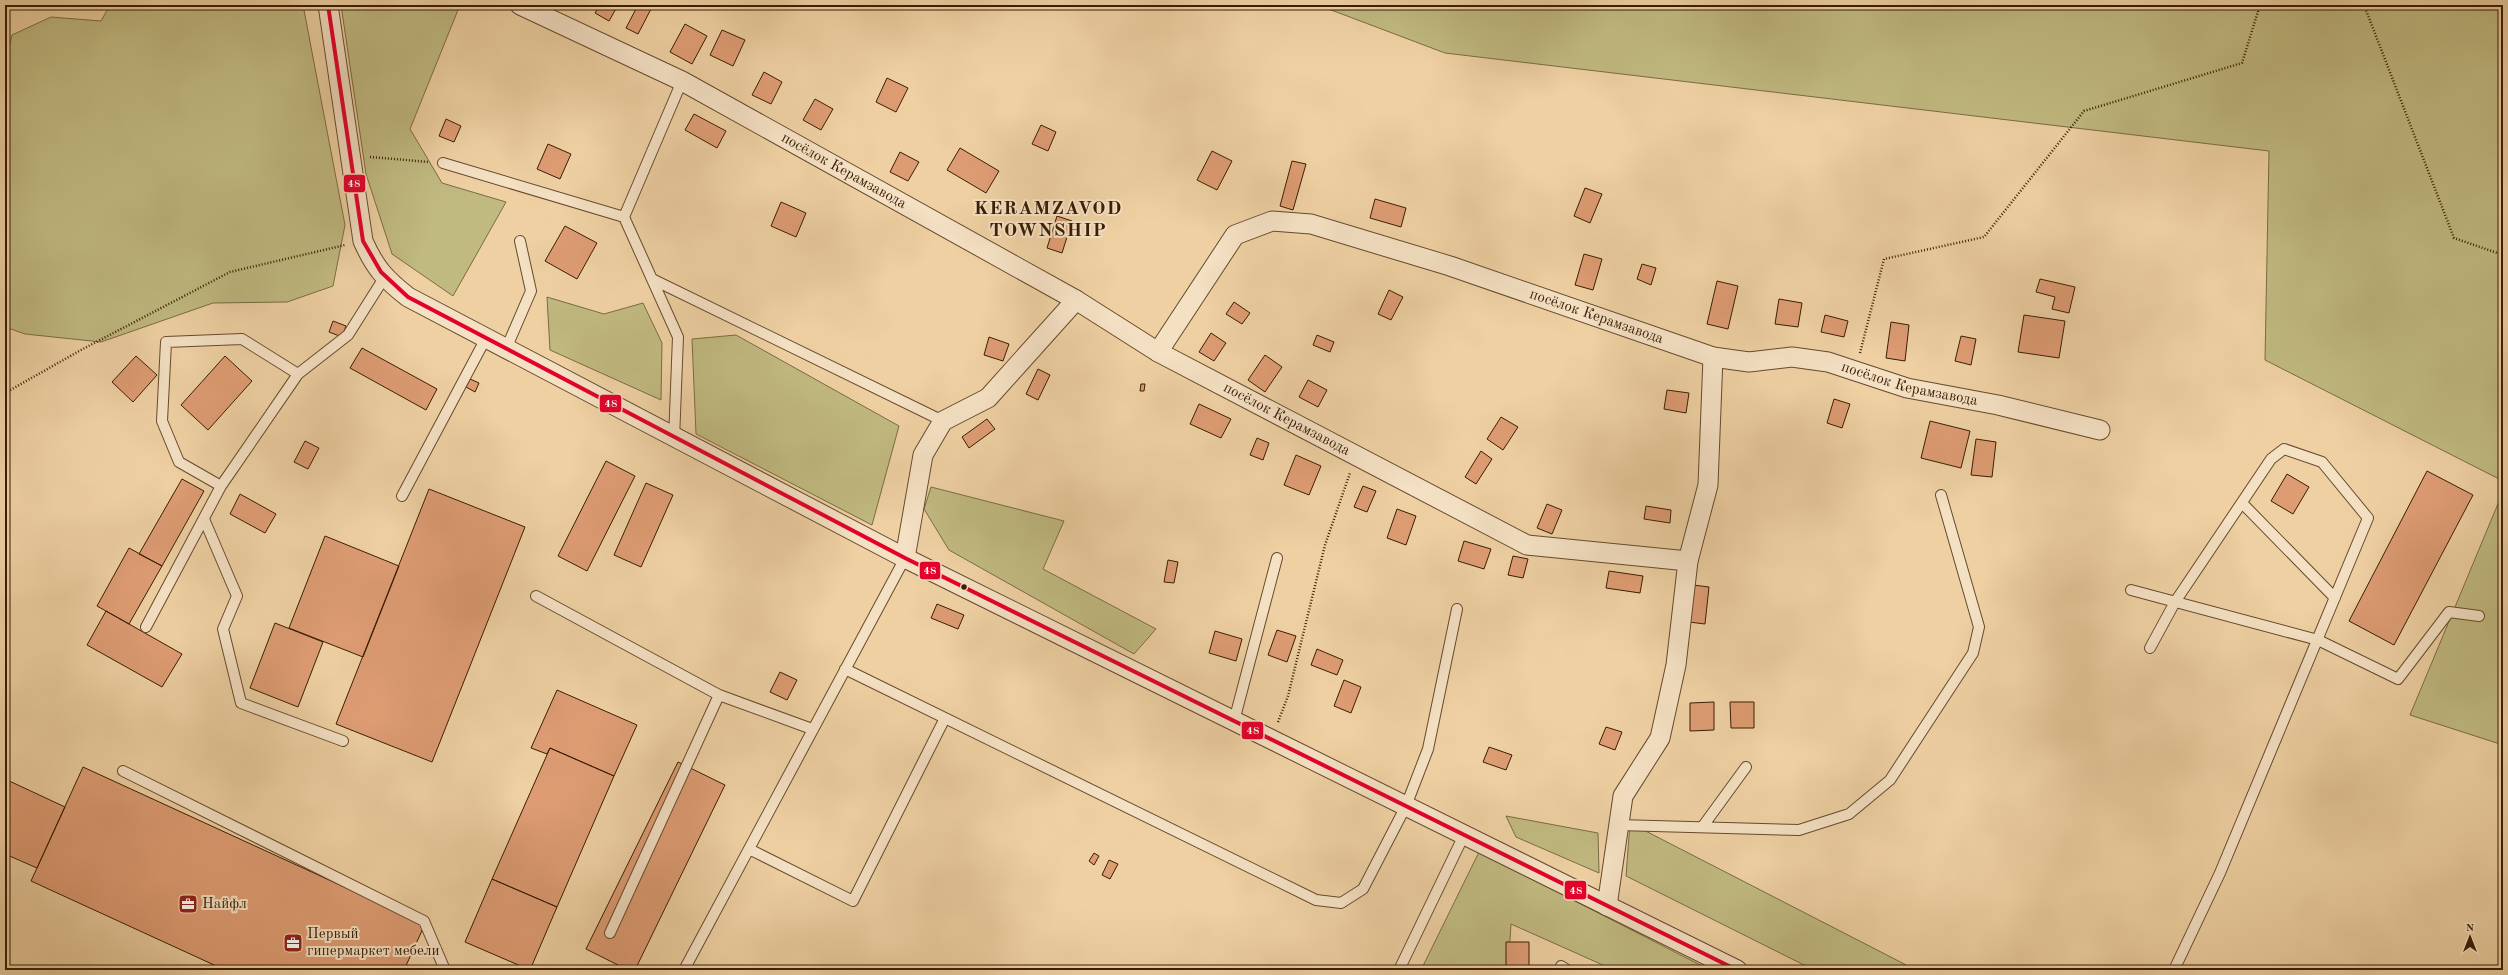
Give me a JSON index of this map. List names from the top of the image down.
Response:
{
  "streets": {
    "street": ["посёлок Керамзавода"]
  },
  "districts": ["KERAMZAVOD TOWNSHIP"],
  "places": {
    "office": ["Найфл", "Первый гипермаркет мебели"]
  },
  "lines": ["transit line 48"],
  "north": "top"
}
